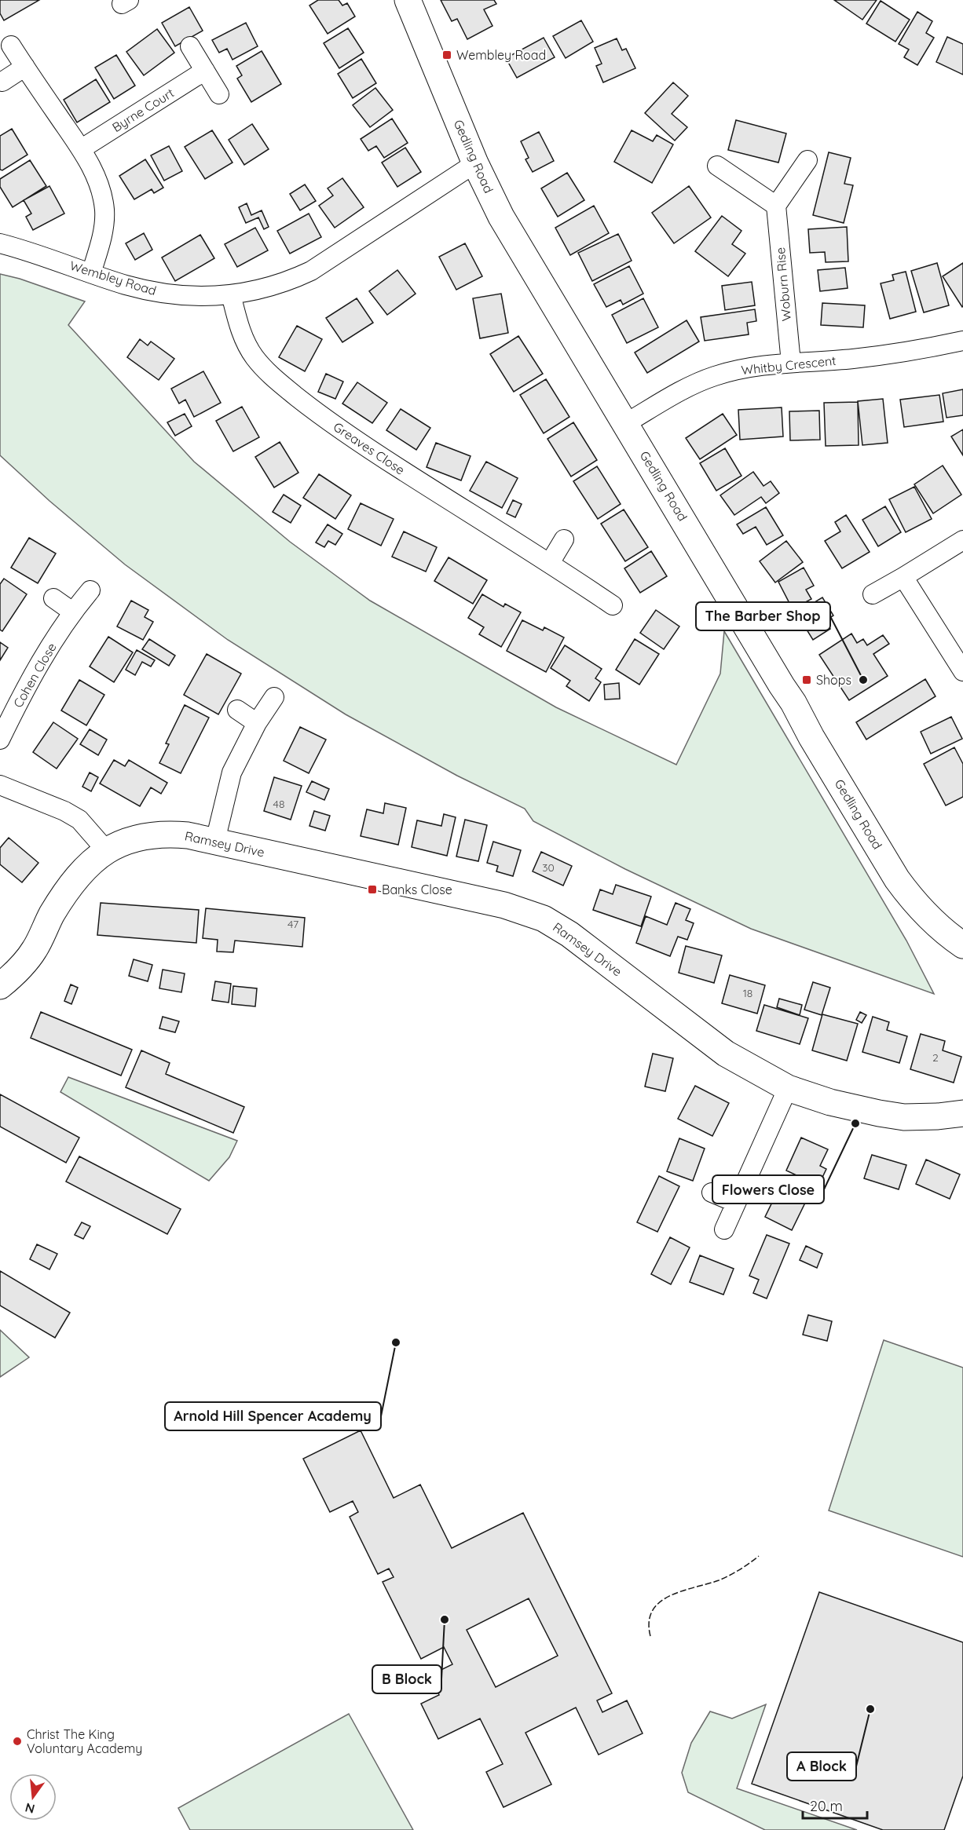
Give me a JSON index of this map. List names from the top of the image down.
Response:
{
  "streets": {
    "main road": ["Gedling Road", "Ramsey Drive"],
    "street": [
      "Byrne Court",
      "Wembley Road",
      "Woburn Rise",
      "Whitby Crescent",
      "Greaves Close",
      "Cohen Close"
    ]
  },
  "crossings": [
    ["Gedling Road", "Wembley Road"],
    ["Gedling Road", "Whitby Crescent"],
    ["Wembley Road", "Greaves Close"],
    ["Woburn Rise", "Whitby Crescent"]
  ],
  "places": {
    "transit": ["Wembley Road", "Shops", "Banks Close"],
    "other": [
      "The Barber Shop",
      "Flowers Close",
      "Arnold Hill Spencer Academy",
      "B Block",
      "A Block",
      "Christ The King Voluntary Academy"
    ]
  },
  "house_numbers": [
    "48",
    "30",
    "47",
    "18",
    "2"
  ],
  "scale_bar": "20 m",
  "north": "bottom"
}
